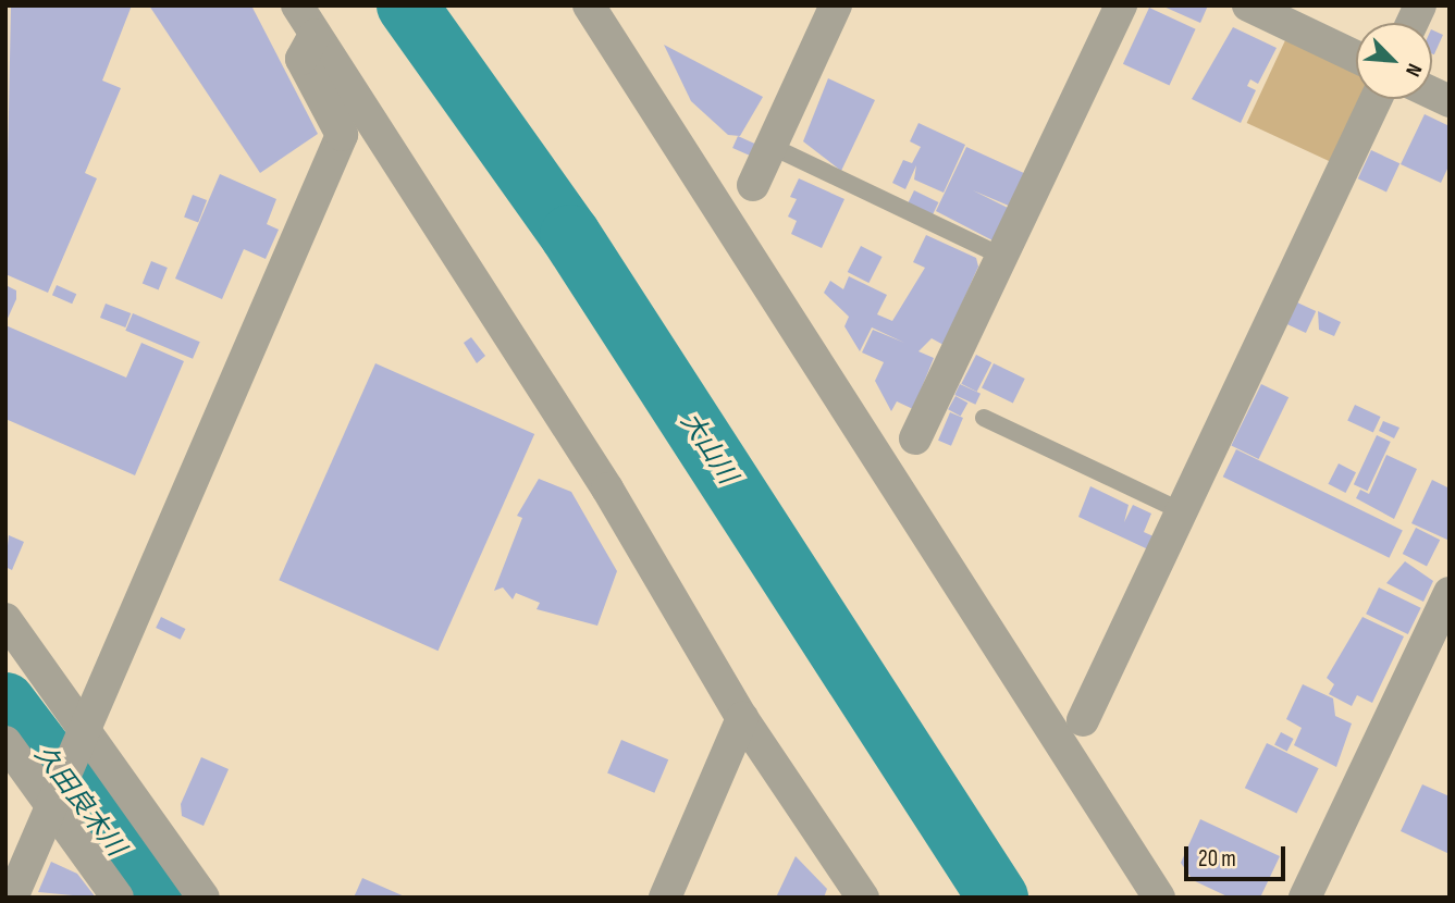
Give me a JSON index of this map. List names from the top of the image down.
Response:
{
  "water": ["大山川", "久田良木川"],
  "scale_bar": "20 m",
  "north": "bottom right"
}
